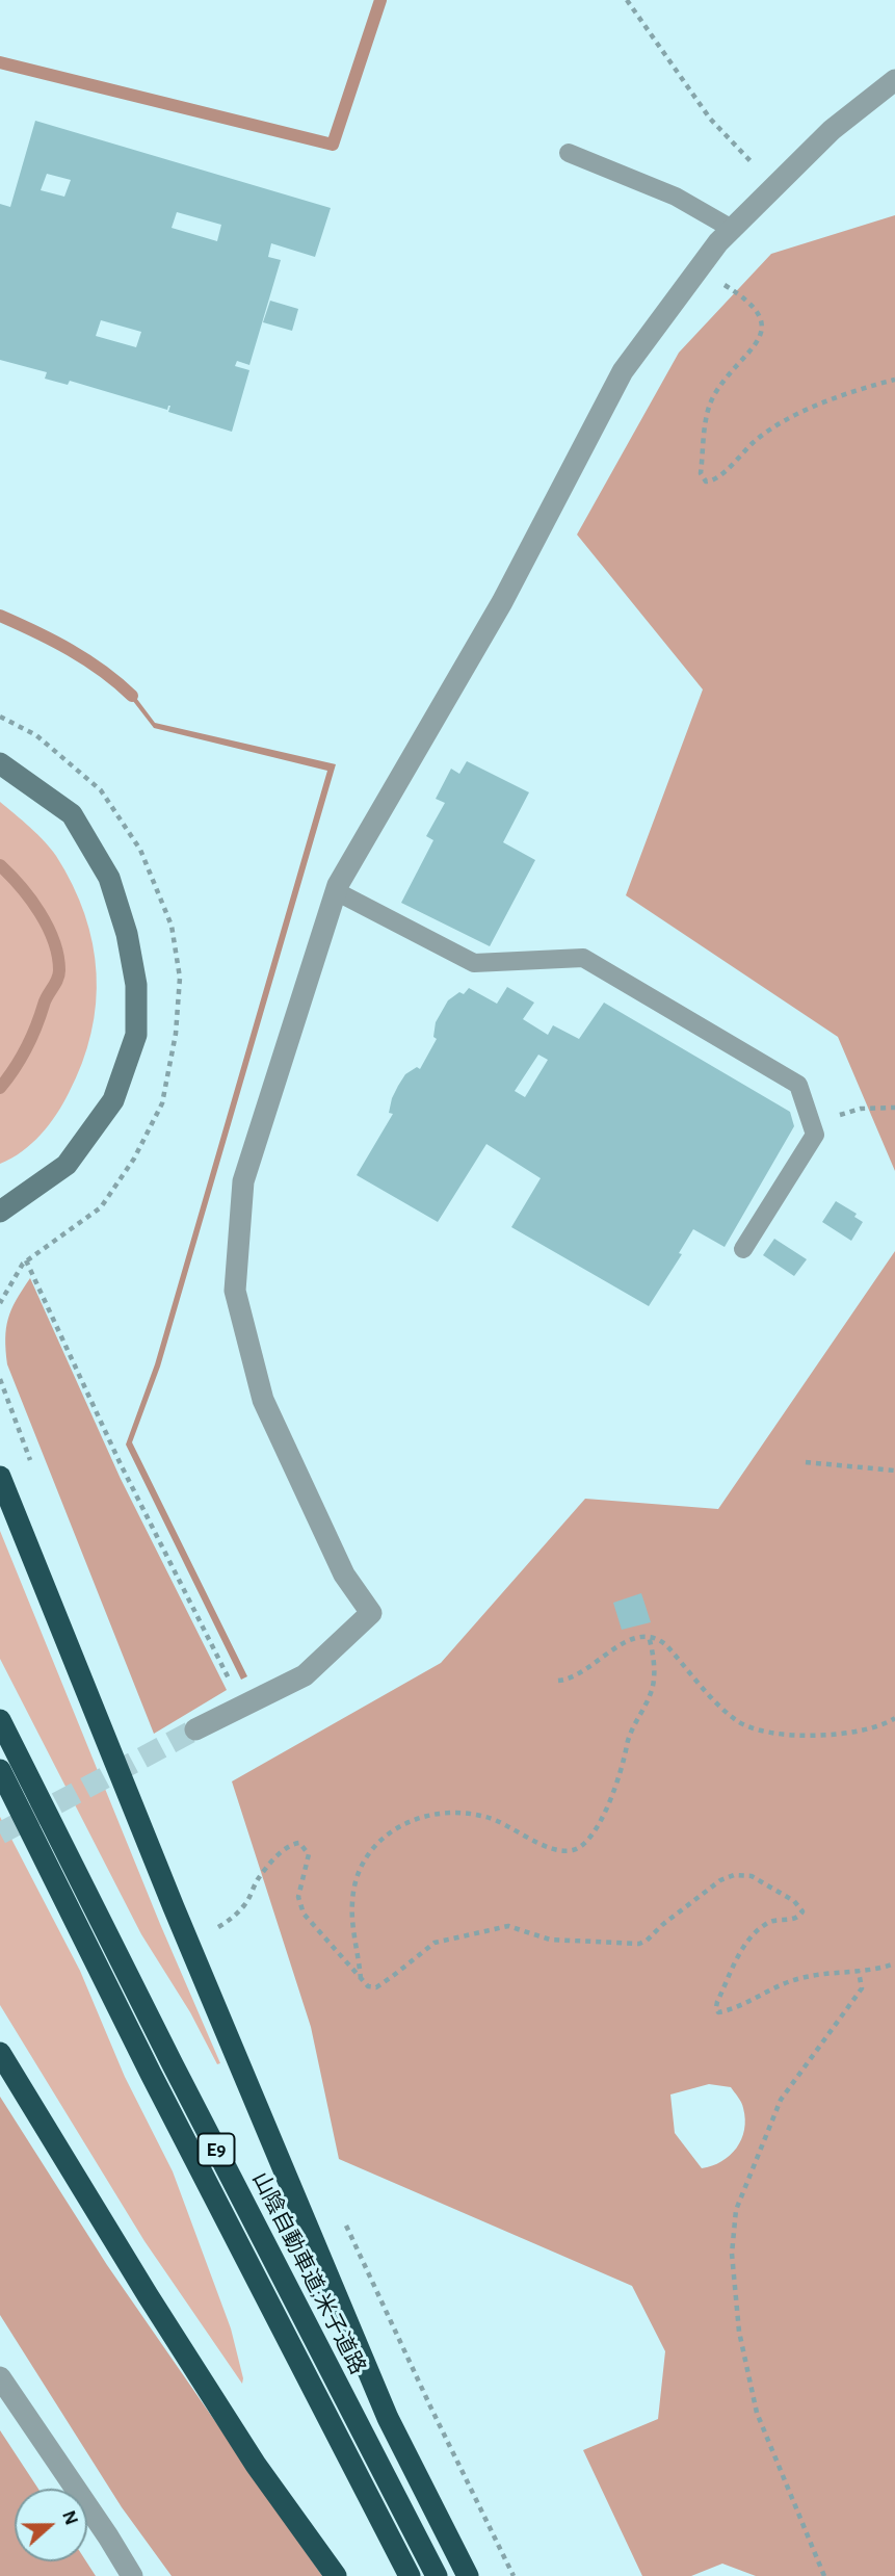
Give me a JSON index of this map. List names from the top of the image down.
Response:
{
  "streets": {
    "highway": ["E9", "山陰自動車道;米子道路"]
  },
  "north": "right"
}
